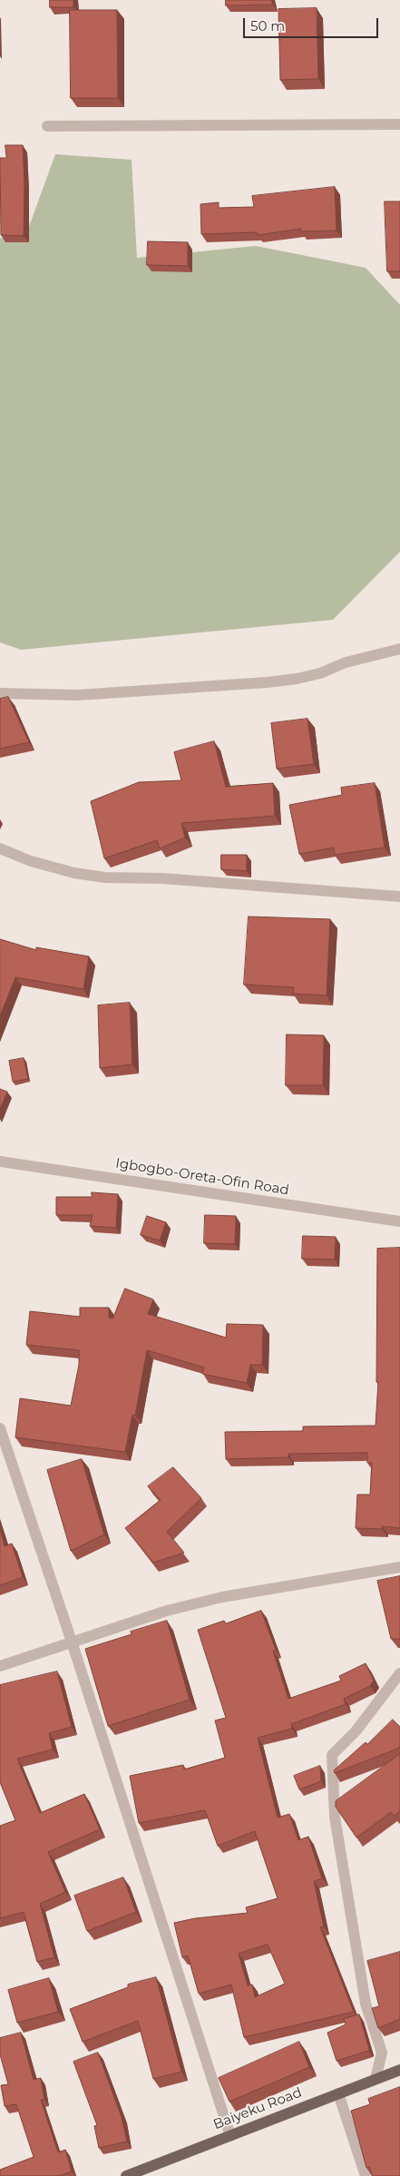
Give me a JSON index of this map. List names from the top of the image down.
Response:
{
  "streets": {
    "main road": ["Baiyeku Road"],
    "street": ["Igbogbo-Oreta-Ofin Road"]
  },
  "scale_bar": "50 m"
}
